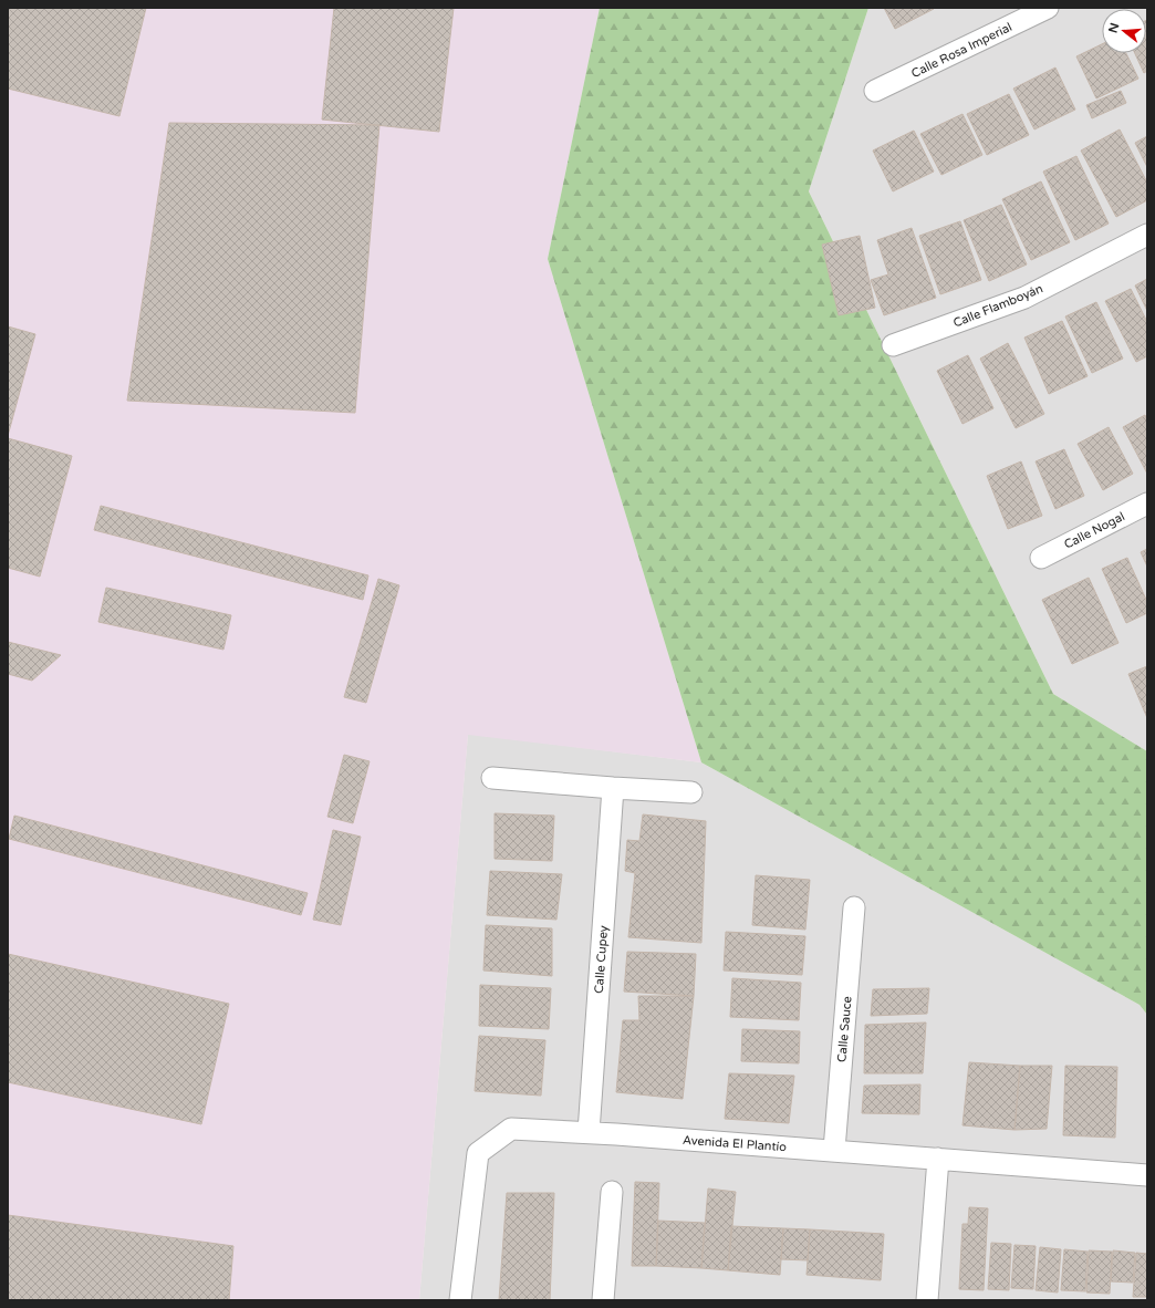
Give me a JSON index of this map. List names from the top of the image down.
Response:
{
  "streets": {
    "street": [
      "Calle Rosa Imperial",
      "Calle Flamboyán",
      "Calle Nogal",
      "Calle Cupey",
      "Calle Sauce",
      "Avenida El Plantío"
    ]
  },
  "crossings": [
    ["Calle Cupey", "Avenida El Plantío"],
    ["Calle Sauce", "Avenida El Plantío"]
  ],
  "north": "left"
}
